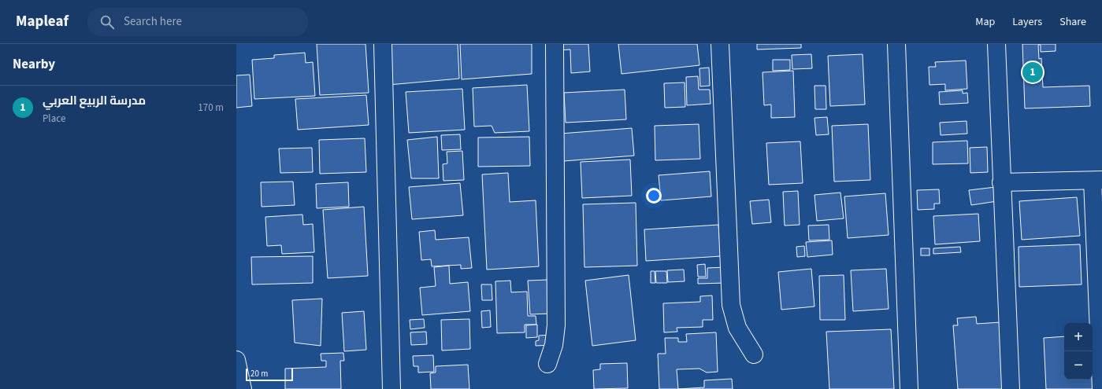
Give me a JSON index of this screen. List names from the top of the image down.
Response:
{
  "scale_bar": "20 m",
  "page": {
    "header": "Mapleaf",
    "search": "Search here",
    "nav": ["Map", "Layers", "Share"],
    "heading": "Nearby",
    "pins": "1",
    "list": [
      {
        "mark": "1",
        "name": "مدرسة الربيع العربي",
        "note": "Place",
        "value": "170 m"
      }
    ],
    "map_buttons": ["+", "−"],
    "scale": "20 m"
  }
}
